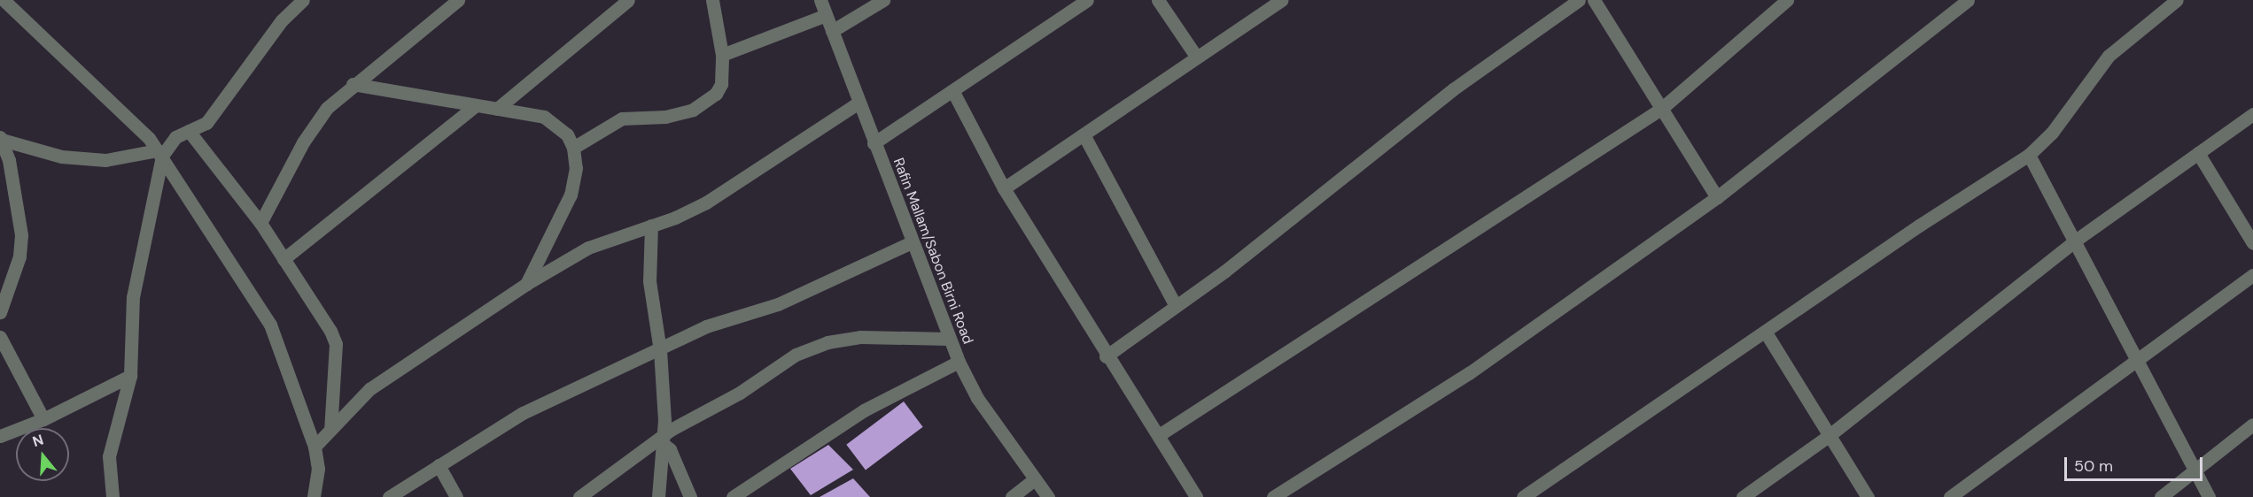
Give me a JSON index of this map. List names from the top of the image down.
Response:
{
  "streets": {
    "street": ["Rafin Mallam/Sabon Birni Road"]
  },
  "scale_bar": "50 m",
  "north": "top"
}
